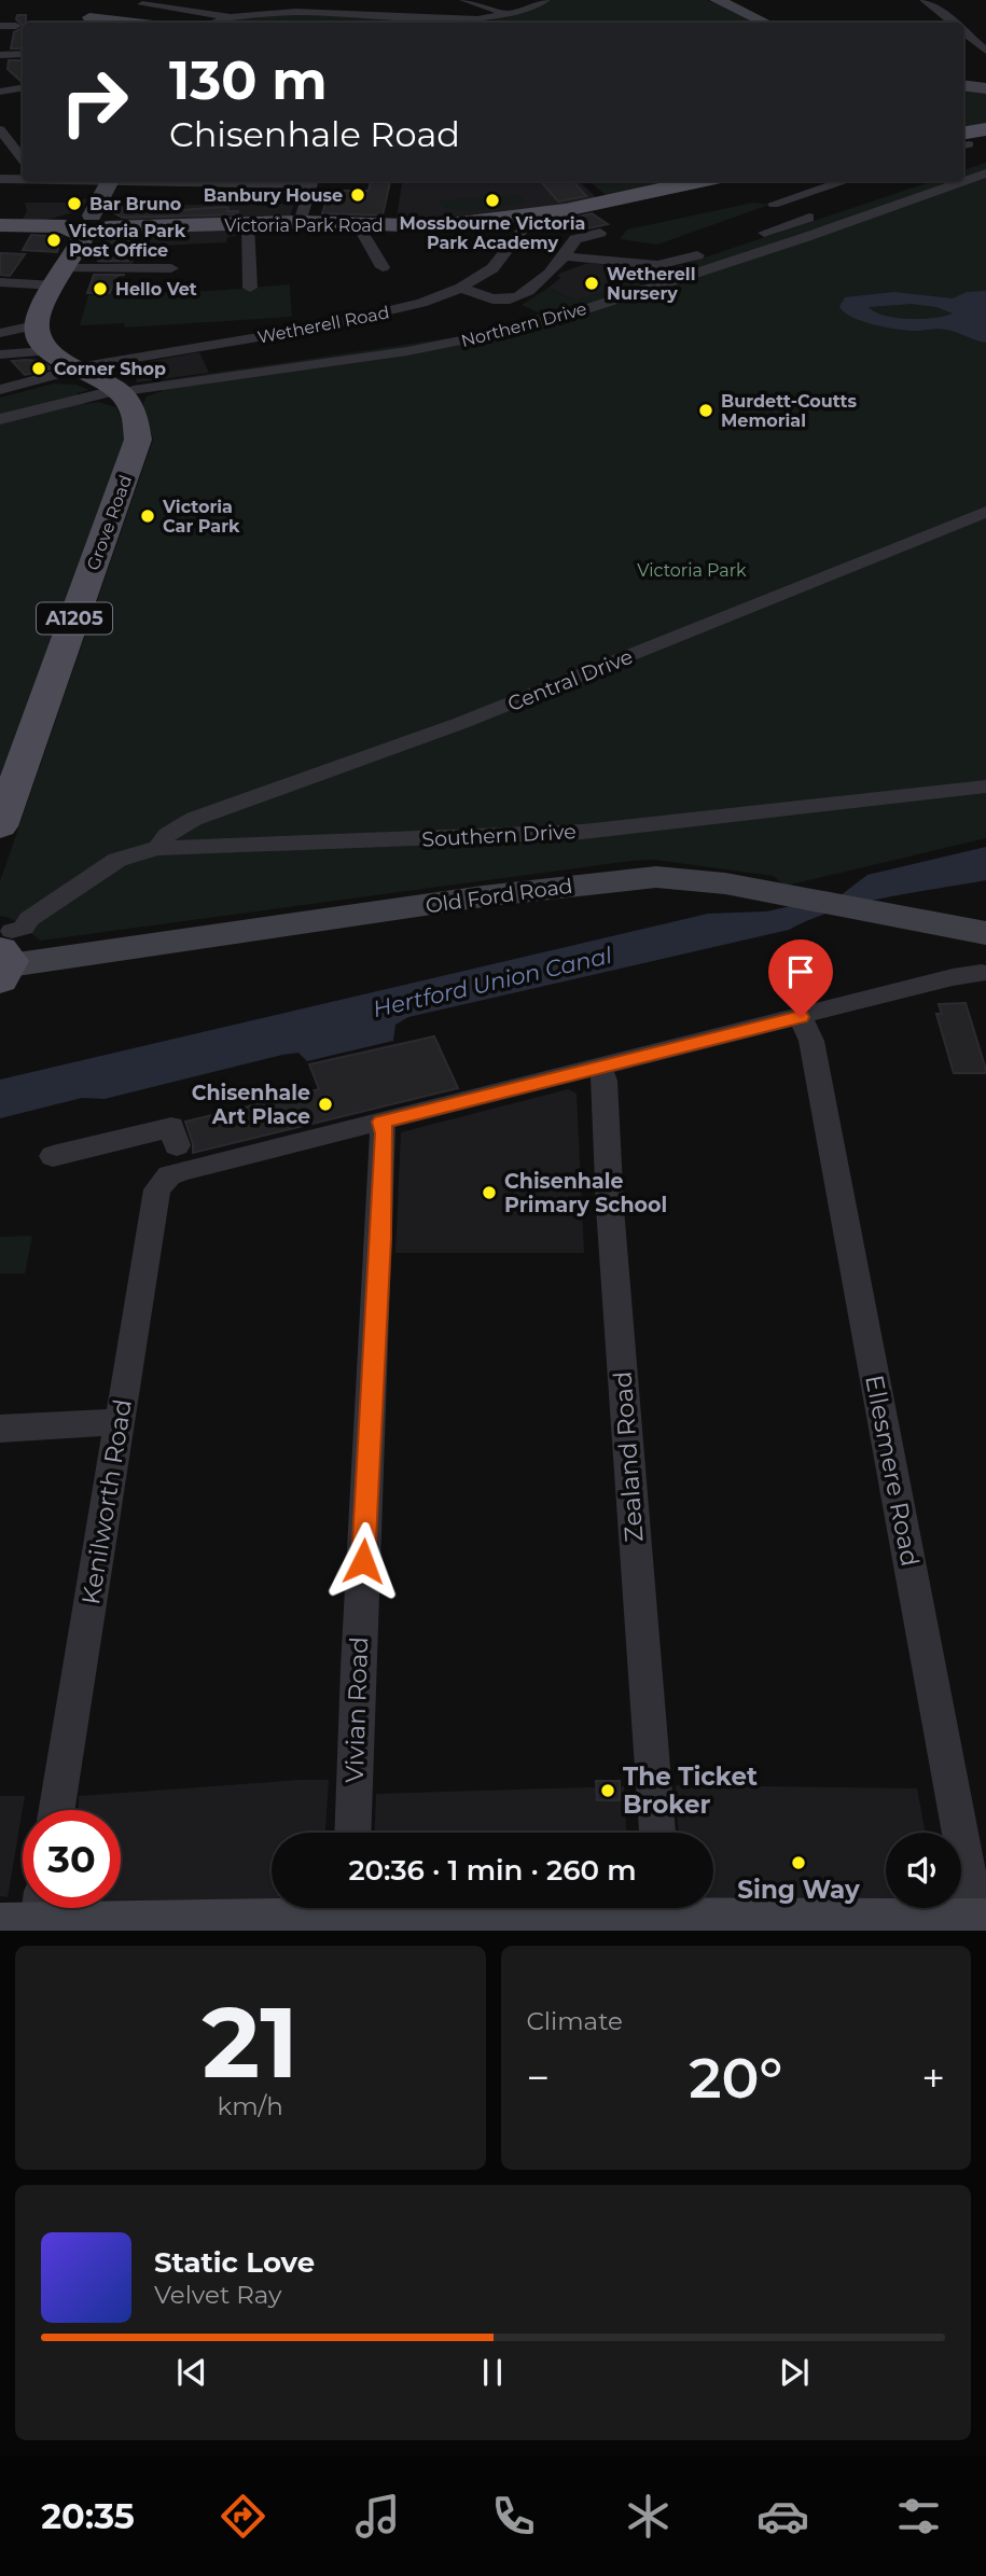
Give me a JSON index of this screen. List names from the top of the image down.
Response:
{
  "streets": {
    "main road": [
      "Victoria Park Road",
      "Grove Road",
      "A1205",
      "Old Ford Road"
    ],
    "street": [
      "Wetherell Road",
      "Northern Drive",
      "Central Drive",
      "Southern Drive",
      "Zealand Road",
      "Ellesmere Road",
      "Kenilworth Road",
      "Vivian Road"
    ]
  },
  "crossings": [
    ["Victoria Park Road", "Wetherell Road"],
    ["Wetherell Road", "Grove Road"],
    ["Wetherell Road", "A1205"],
    ["Grove Road", "A1205"],
    ["Central Drive", "Southern Drive"]
  ],
  "water": ["Hertford Union Canal"],
  "parks": ["Victoria Park"],
  "places": [
    "Banbury House",
    "Mossbourne Victoria Park Academy",
    "Bar Bruno",
    "Victoria Park Post Office",
    "Wetherell Nursery",
    "Hello Vet",
    "Corner Shop",
    "Burdett-Coutts Memorial",
    "Victoria Car Park",
    "Chisenhale Art Place",
    "Chisenhale Primary School",
    "The Ticket Broker",
    "Sing Way"
  ],
  "page": {
    "turn": ["130 m", "Chisenhale Road"],
    "limit": "30",
    "trip": "20:36 · 1 min · 260 m",
    "tile": [
      ["21", "km/h"],
      "Climate"
    ],
    "heat": ["−", "20°", "+"],
    "song": ["Static Love", "Velvet Ray"],
    "tabs": "20:35"
  }
}
